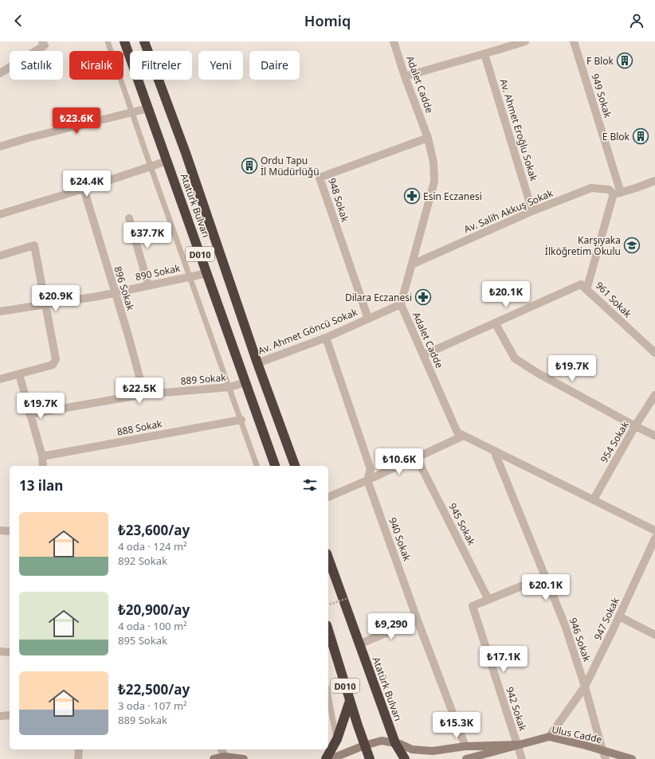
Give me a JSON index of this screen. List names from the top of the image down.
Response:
{
  "streets": {
    "highway": ["Atatürk Bulvarı", "D010"],
    "street": [
      "Adalet Cadde",
      "949 Sokak",
      "Av. Ahmet Eroğlu Sokak",
      "948 Sokak",
      "Av. Salih Akkuş Sokak",
      "890 Sokak",
      "896 Sokak",
      "961 Sokak",
      "Av. Ahmet Göncü Sokak",
      "889 Sokak",
      "888 Sokak",
      "954 Sokak",
      "945 Sokak",
      "940 Sokak",
      "947 Sokak",
      "946 Sokak",
      "942 Sokak",
      "Ulus Cadde"
    ]
  },
  "crossings": [
    ["Adalet Cadde", "948 Sokak"],
    ["Adalet Cadde", "Av. Salih Akkuş Sokak"],
    ["Adalet Cadde", "Av. Ahmet Göncü Sokak"],
    ["Adalet Cadde", "954 Sokak"],
    ["Adalet Cadde", "946 Sokak"],
    ["949 Sokak", "Av. Salih Akkuş Sokak"],
    ["949 Sokak", "961 Sokak"],
    ["Av. Ahmet Eroğlu Sokak", "Av. Salih Akkuş Sokak"],
    ["948 Sokak", "Av. Ahmet Göncü Sokak"],
    ["Atatürk Bulvarı", "890 Sokak"],
    ["Atatürk Bulvarı", "Av. Ahmet Göncü Sokak"],
    ["Atatürk Bulvarı", "889 Sokak"],
    ["Atatürk Bulvarı", "Ulus Cadde"],
    ["Av. Salih Akkuş Sokak", "961 Sokak"],
    ["D010", "Ulus Cadde"],
    ["890 Sokak", "896 Sokak"],
    ["896 Sokak", "889 Sokak"],
    ["Av. Ahmet Göncü Sokak", "940 Sokak"],
    ["945 Sokak", "942 Sokak"],
    ["940 Sokak", "Ulus Cadde"],
    ["947 Sokak", "946 Sokak"],
    ["947 Sokak", "Ulus Cadde"],
    ["946 Sokak", "Ulus Cadde"],
    ["942 Sokak", "Ulus Cadde"]
  ],
  "places": {
    "building": ["F Blok", "E Blok", "Ordu Tapu İl Müdürlüğü"],
    "pharmacy": ["Esin Eczanesi", "Dilara Eczanesi"],
    "school or university": ["Karşıyaka İlköğretim Okulu"]
  },
  "page": {
    "header": "Homiq",
    "chip": [
      "Satılık",
      "Kiralık",
      "Filtreler",
      "Yeni",
      "Daire"
    ],
    "price": [
      "₺23.6K",
      "₺24.4K",
      "₺37.7K",
      "₺20.1K",
      "₺20.9K",
      "₺19.7K",
      "₺22.5K",
      "₺19.7K",
      "₺10.6K",
      "₺20.1K",
      "₺9,290",
      "₺17.1K",
      "₺15.3K"
    ],
    "heading": "13 ilan",
    "list": [
      {
        "name": "₺23,600/ay",
        "note": "4 oda · 124 m² · 892 Sokak"
      },
      {
        "name": "₺20,900/ay",
        "note": "4 oda · 100 m² · 895 Sokak"
      },
      {
        "name": "₺22,500/ay",
        "note": "3 oda · 107 m² · 889 Sokak"
      }
    ]
  }
}
